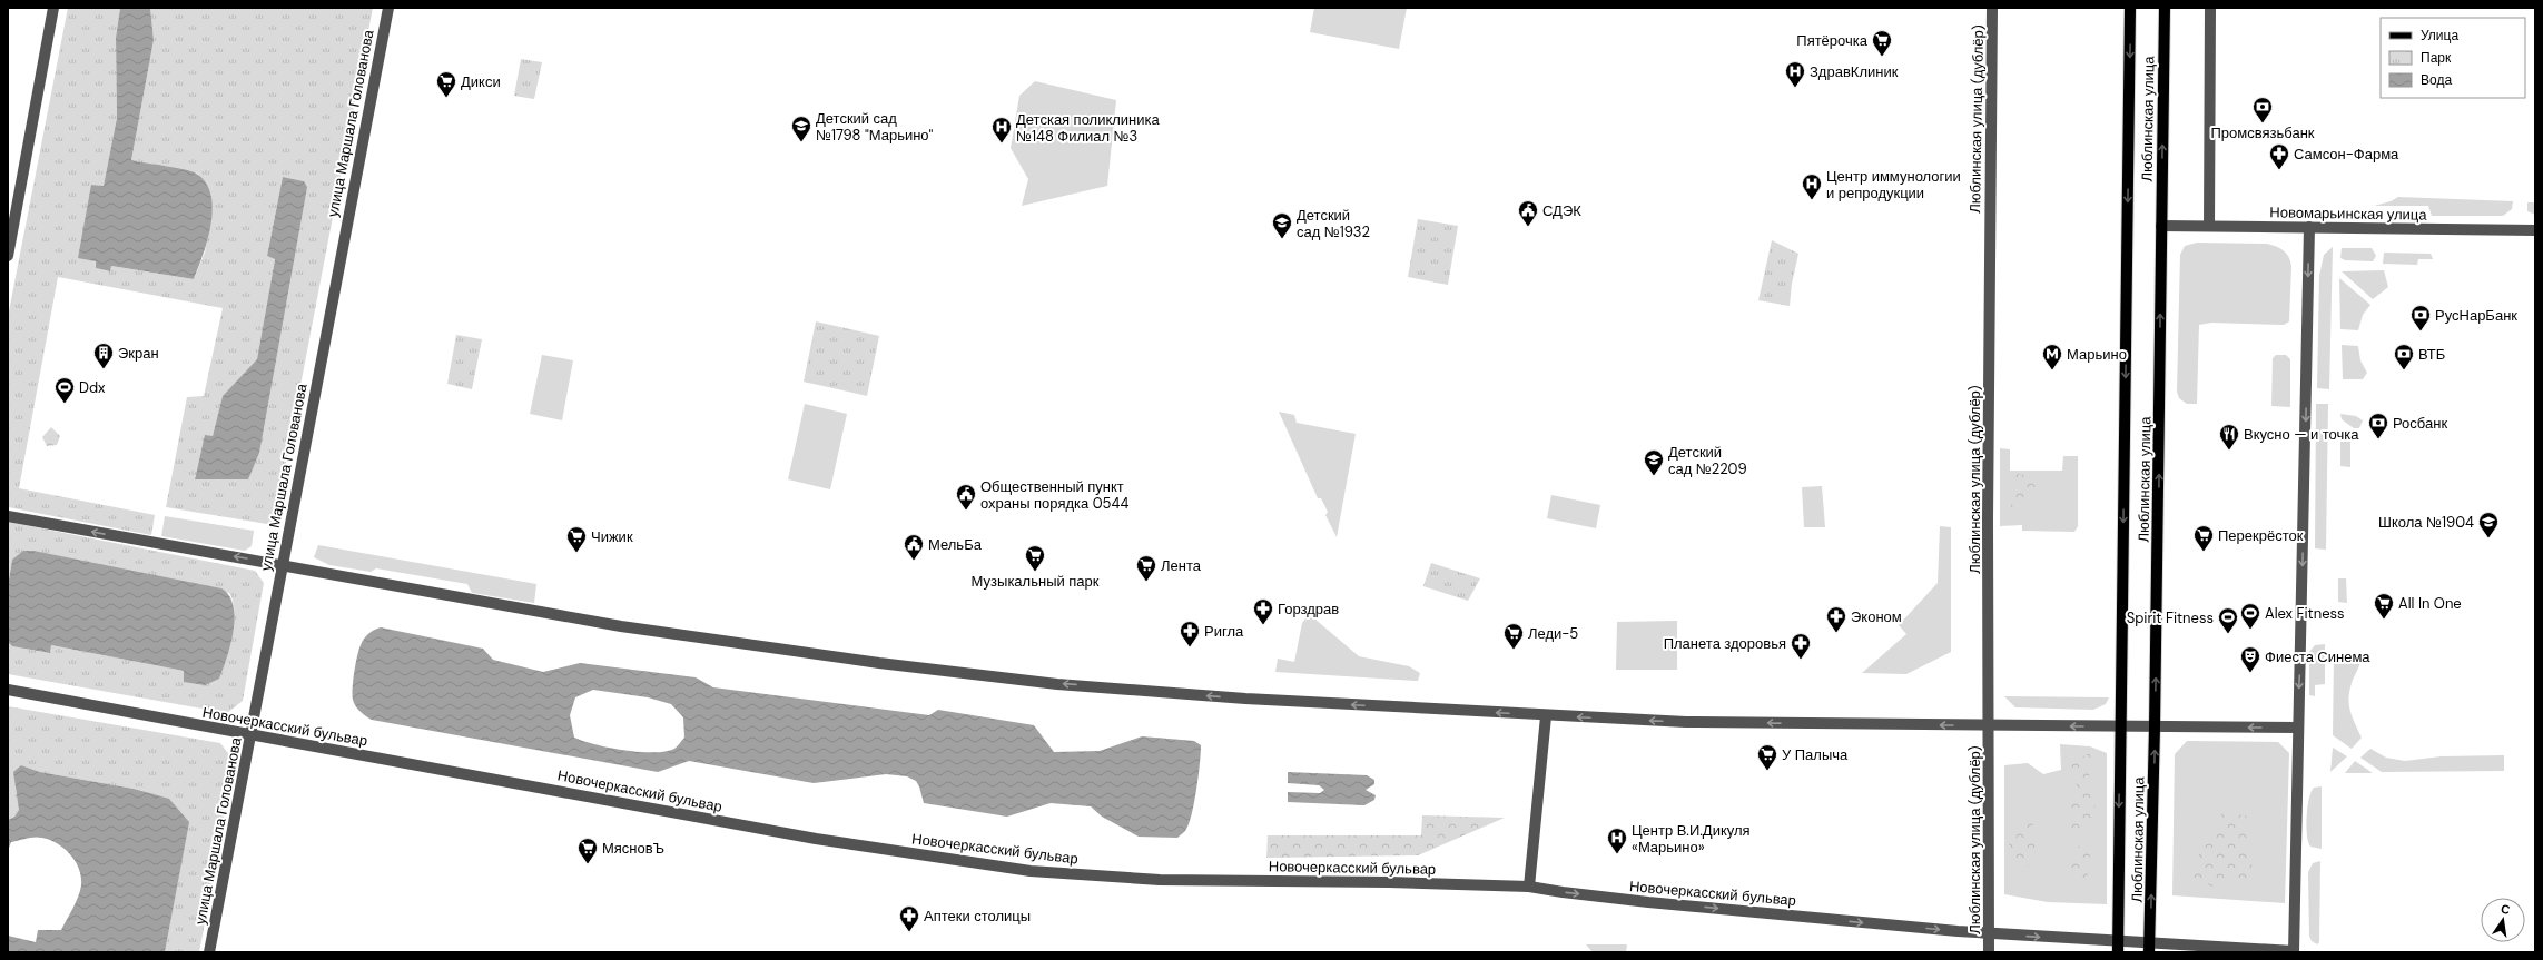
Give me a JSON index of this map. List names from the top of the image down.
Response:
{
  "streets": {
    "main road": ["Люблинская улица"],
    "street": [
      "Люблинская улица (дублёр)",
      "улица Маршала Голованова",
      "Новомарьинская улица",
      "Новочеркасский бульвар"
    ]
  },
  "crossings": [
    ["Люблинская улица (дублёр)", "Новочеркасский бульвар"],
    ["Люблинская улица", "Новомарьинская улица"],
    ["Люблинская улица", "Новочеркасский бульвар"],
    ["улица Маршала Голованова", "Новочеркасский бульвар"]
  ],
  "places": {
    "supermarket": [
      "Пятёрочка",
      "Дикси",
      "Перекрёсток",
      "Чижик",
      "Музыкальный парк",
      "Лента",
      "All In One",
      "Леди-5",
      "У Палыча",
      "МясновЪ"
    ],
    "hospital": [
      "ЗдравКлиник",
      "Детская поликлиника №148 Филиал №3",
      "Центр иммунологии и репродукции",
      "Центр В.И.Дикуля «Марьино»"
    ],
    "bank": [
      "Промсвязьбанк",
      "РусНарБанк",
      "ВТБ",
      "Росбанк"
    ],
    "school or university": [
      "Детский сад №1798 \"Марьино\"",
      "Детский сад №1932",
      "Детский сад №2209",
      "Школа №1904"
    ],
    "pharmacy": [
      "Самсон-Фарма",
      "Горздрав",
      "Эконом",
      "Ригла",
      "Планета здоровья",
      "Аптеки столицы"
    ],
    "public building": ["СДЭК", "Общественный пункт охраны порядка 0544", "МельБа"],
    "building": ["Экран"],
    "metro station": ["Марьино"],
    "sports": ["Ddx", "Alex Fitness", "Spirit Fitness"],
    "restaurant": ["Вкусно — и точка"],
    "theatre": ["Фиеста Синема"]
  },
  "legend": ["Улица", "Парк", "Вода"],
  "north": "top"
}
